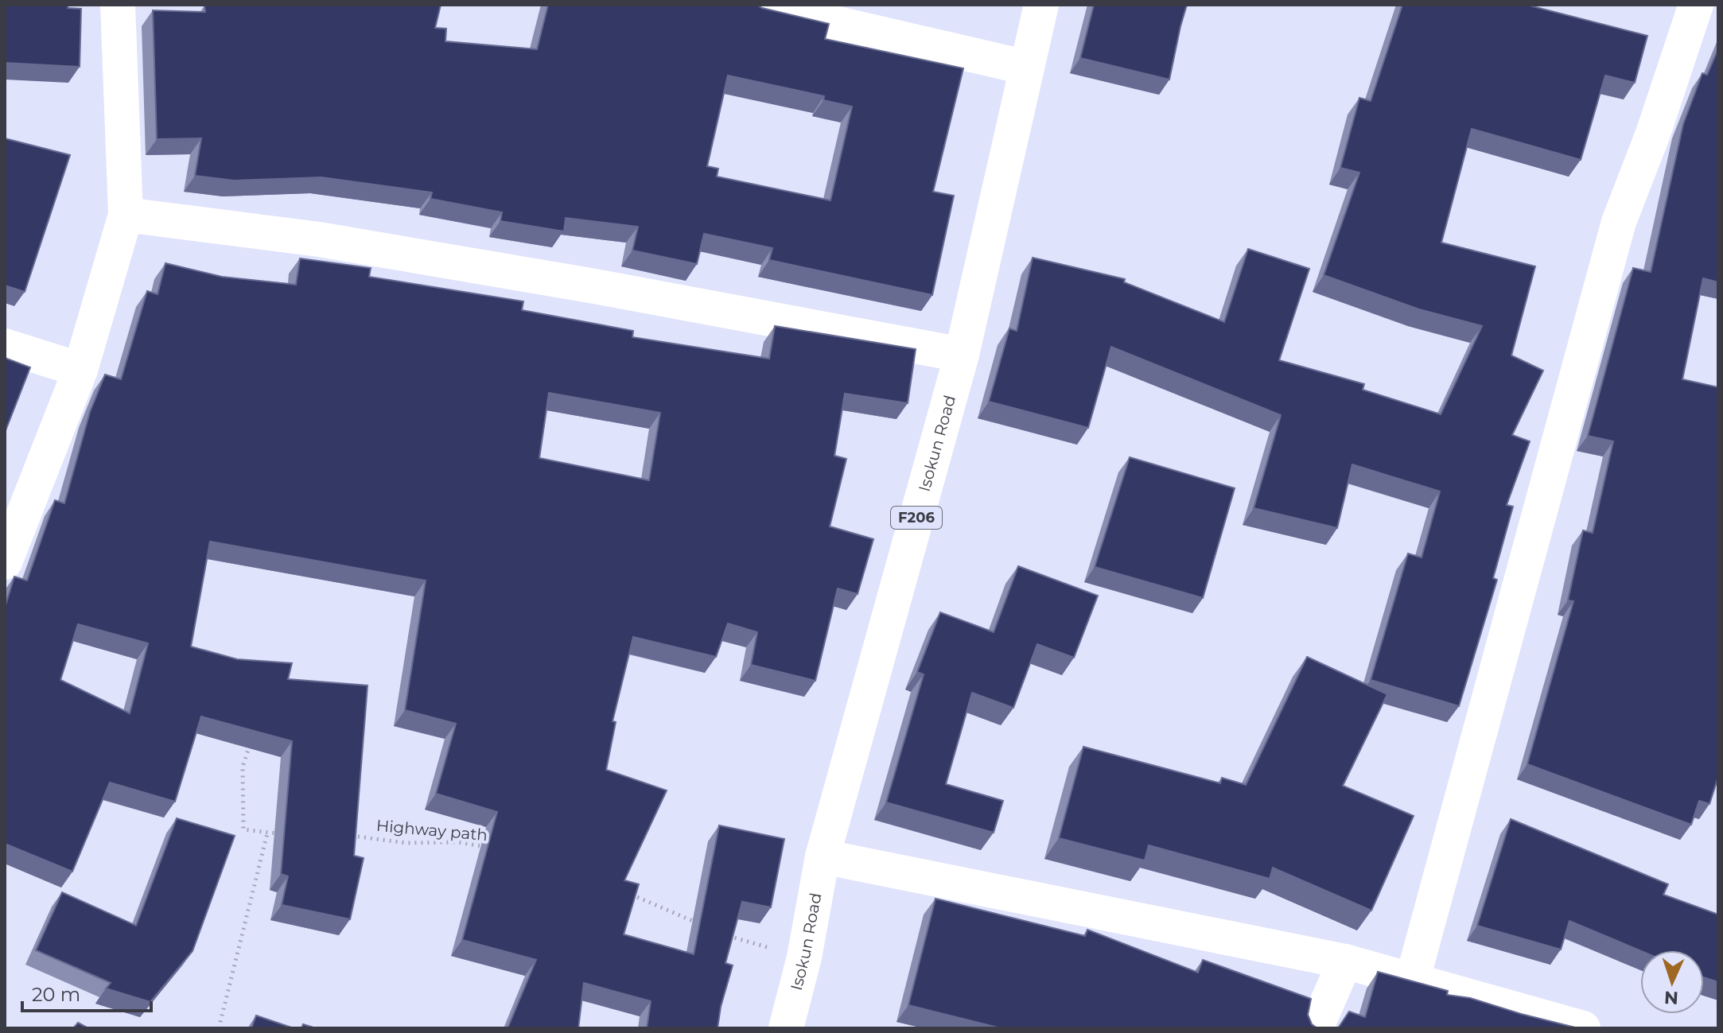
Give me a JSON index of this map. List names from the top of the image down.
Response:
{
  "streets": {
    "street": ["Isokun Road", "F206"],
    "path": ["Highway path"]
  },
  "scale_bar": "20 m",
  "north": "bottom"
}
